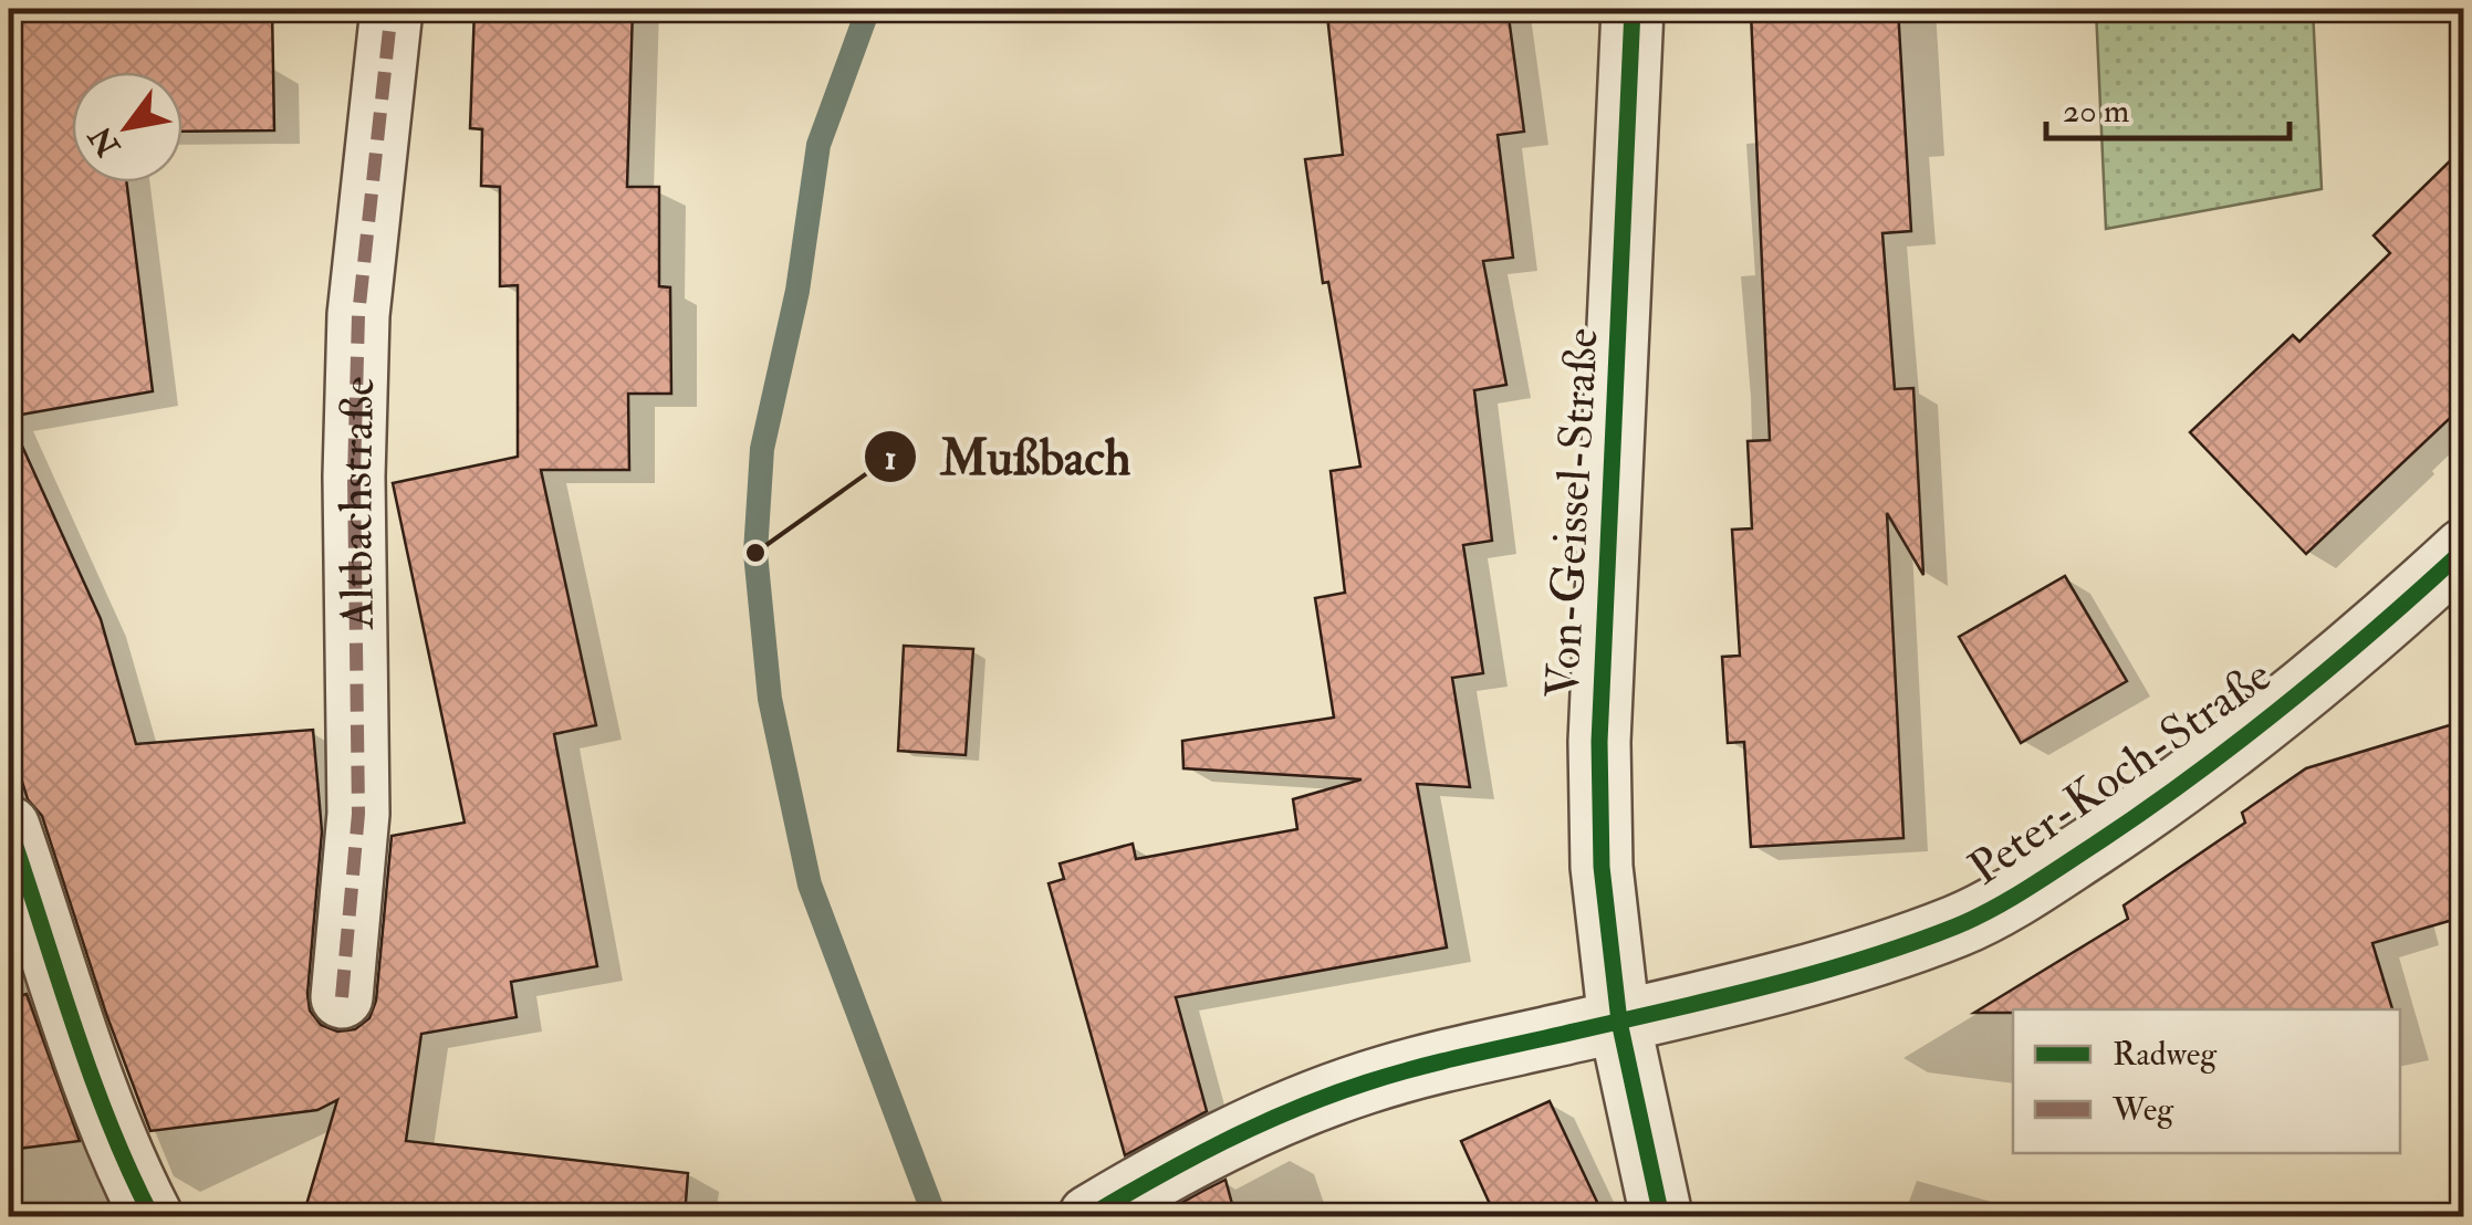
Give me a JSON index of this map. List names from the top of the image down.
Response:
{
  "streets": {
    "street": ["Altbachstraße", "Von-Geissel-Straße", "Peter-Koch-Straße"]
  },
  "crossings": [
    ["Von-Geissel-Straße", "Peter-Koch-Straße"]
  ],
  "places": ["Mußbach"],
  "legend": ["Radweg", "Weg"],
  "scale_bar": "20 m",
  "north": "bottom left"
}
